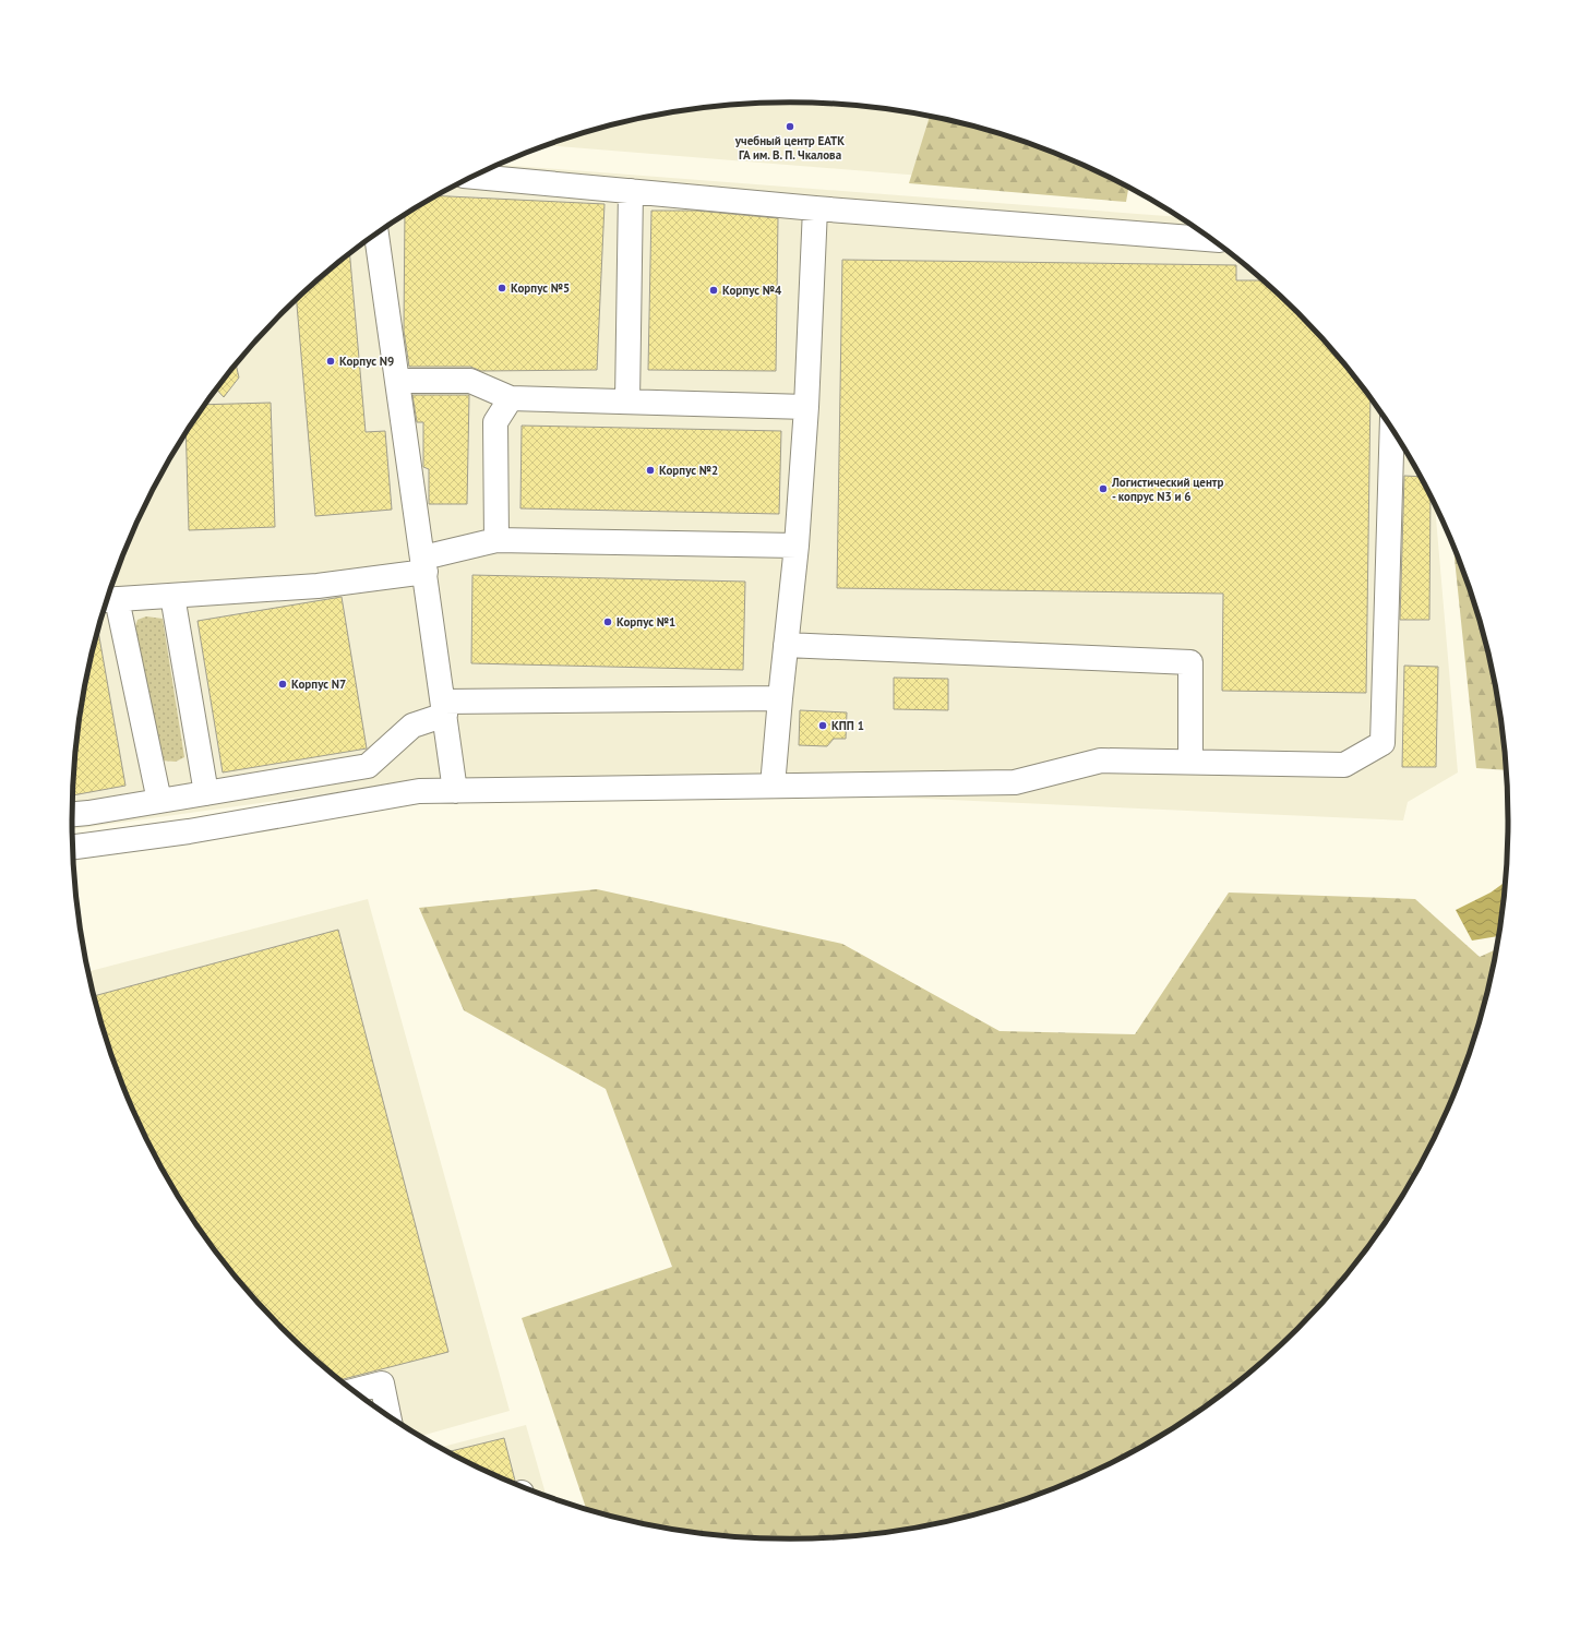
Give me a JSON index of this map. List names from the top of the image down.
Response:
{
  "places": [
    "учебный центр ЕАТК ГА им. В. П. Чкалова",
    "Корпус №5",
    "Корпус №4",
    "Корпус N9",
    "Корпус №2",
    "Логистический центр - копрус N3 и 6",
    "Корпус №1",
    "Корпус N7",
    "КПП 1"
  ]
}
